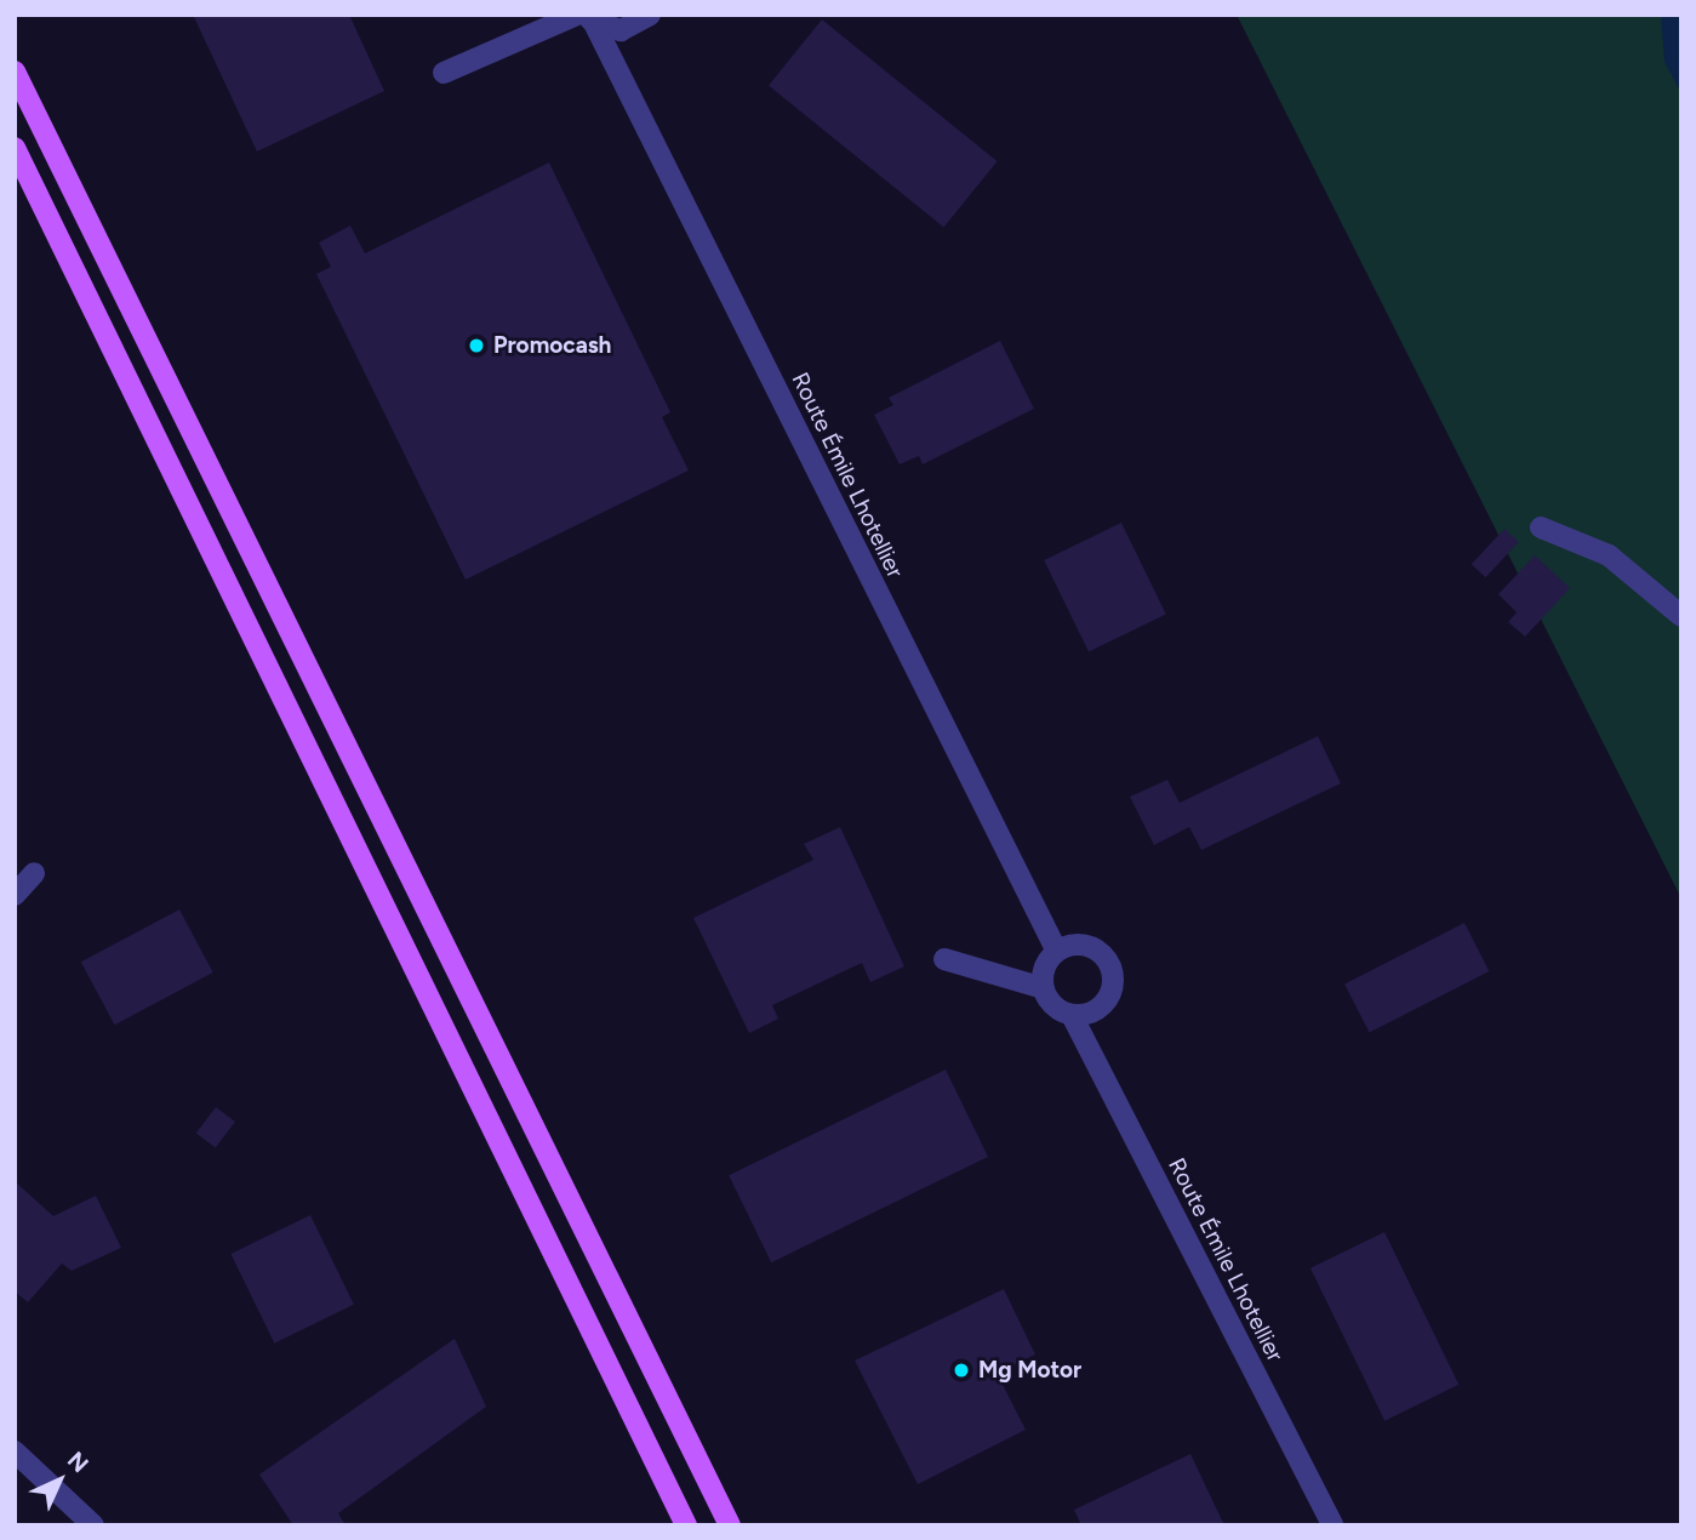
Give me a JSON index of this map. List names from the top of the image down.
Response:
{
  "streets": {
    "street": ["Route Émile Lhotellier"]
  },
  "places": ["Promocash", "Mg Motor"],
  "north": "top right"
}
